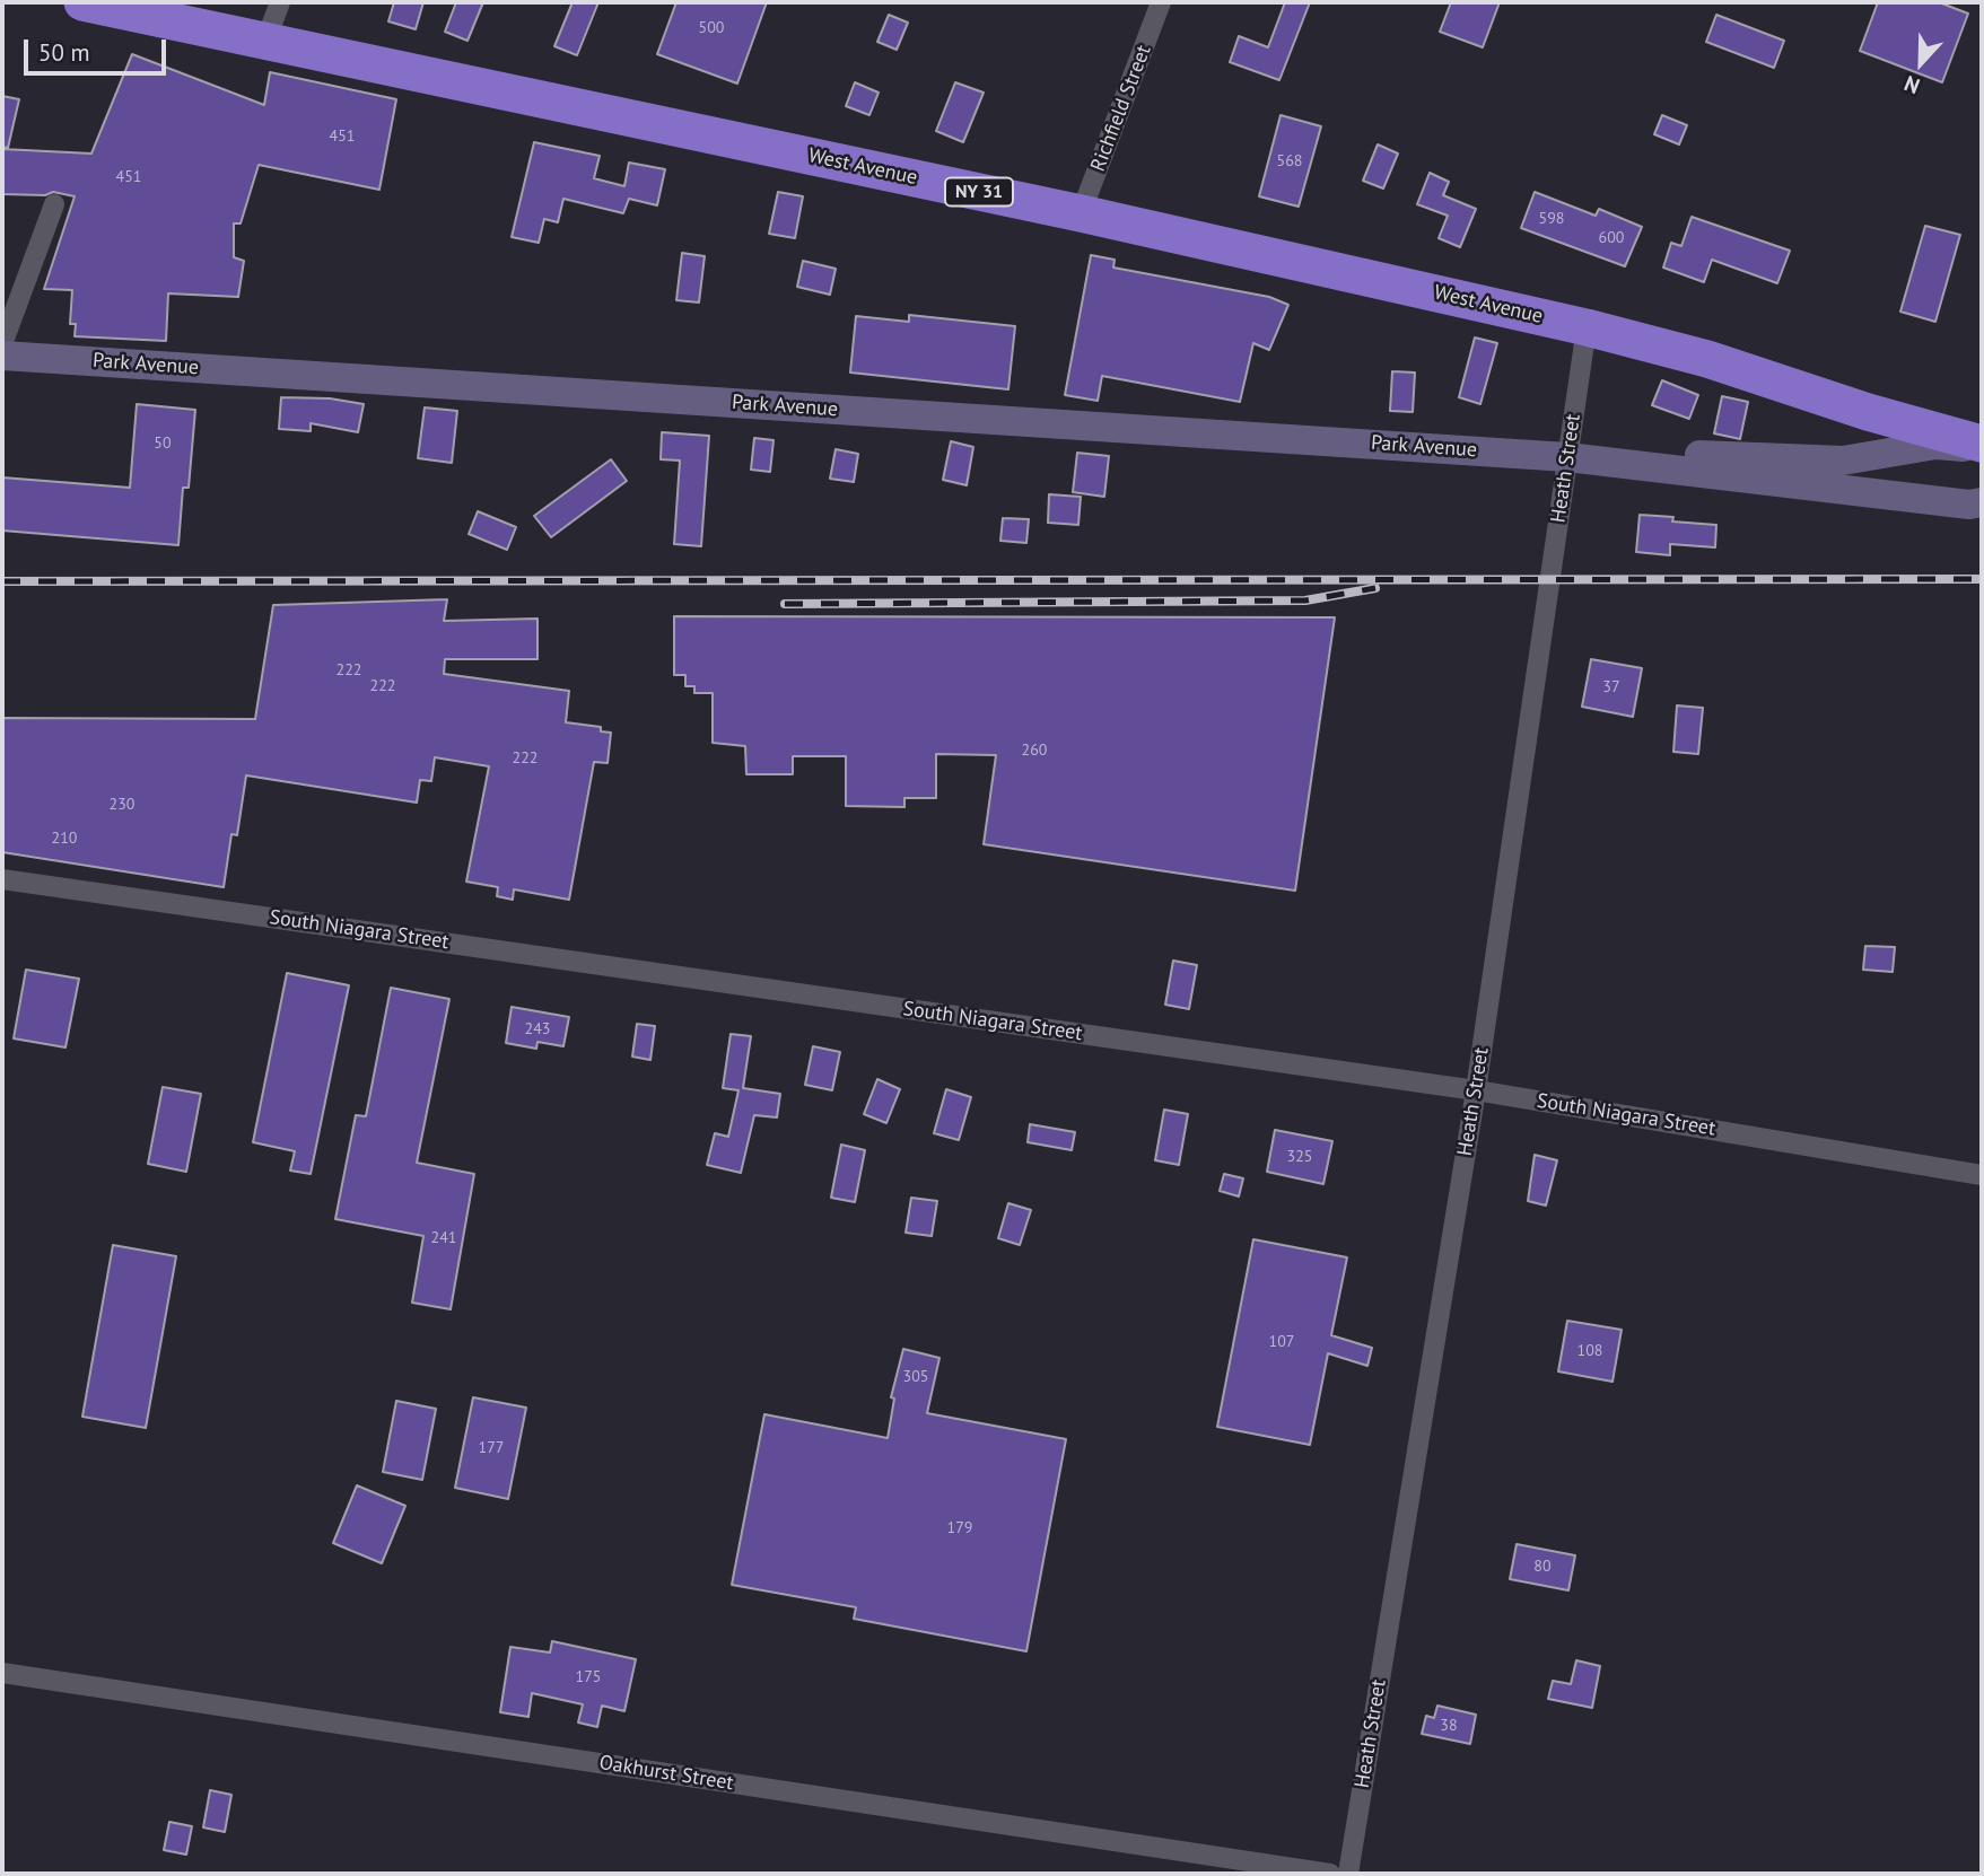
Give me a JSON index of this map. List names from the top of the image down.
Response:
{
  "streets": {
    "highway": ["West Avenue", "NY 31"],
    "main road": ["Park Avenue"],
    "street": [
      "Richfield Street",
      "Heath Street",
      "South Niagara Street",
      "Oakhurst Street"
    ]
  },
  "crossings": [
    ["Richfield Street", "West Avenue"],
    ["West Avenue", "NY 31"],
    ["West Avenue", "Heath Street"],
    ["NY 31", "Park Avenue"],
    ["Park Avenue", "Heath Street"],
    ["Heath Street", "South Niagara Street"]
  ],
  "house_numbers": [
    "500",
    "451",
    "568",
    "451",
    "598",
    "600",
    "50",
    "222",
    "222",
    "37",
    "260",
    "222",
    "230",
    "210",
    "243",
    "325",
    "241",
    "107",
    "108",
    "305",
    "177",
    "179",
    "80",
    "175",
    "38"
  ],
  "scale_bar": "50 m",
  "north": "bottom"
}
